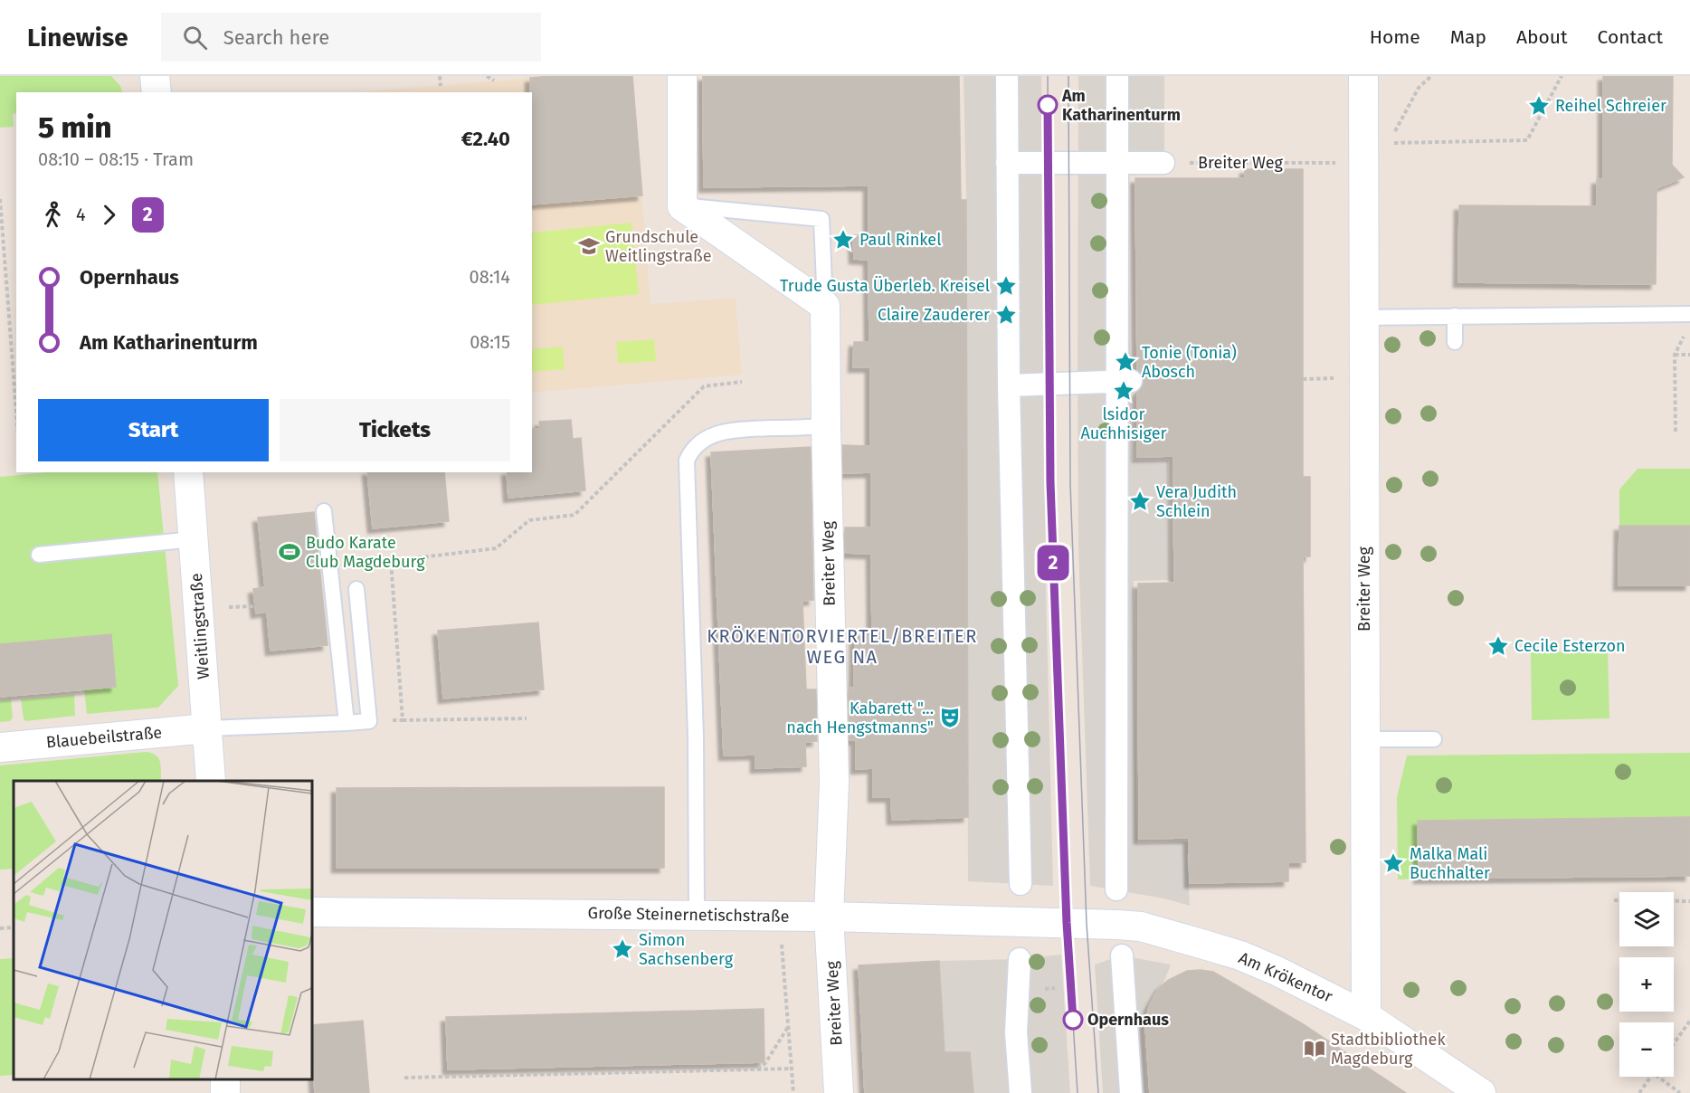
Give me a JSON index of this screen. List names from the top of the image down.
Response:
{
  "streets": {
    "street": [
      "Breiter Weg",
      "Weitlingstraße",
      "Blauebeilstraße",
      "Große Steinernetischstraße",
      "Am Krökentor"
    ]
  },
  "crossings": [
    ["Breiter Weg", "Große Steinernetischstraße"],
    ["Breiter Weg", "Am Krökentor"],
    ["Weitlingstraße", "Blauebeilstraße"],
    ["Große Steinernetischstraße", "Am Krökentor"]
  ],
  "districts": ["KRÖKENTORVIERTEL/BREITER WEG NA"],
  "places": {
    "other": ["Am Katharinenturm", "Opernhaus"],
    "place": [
      "Reihel Schreier",
      "Paul Rinkel",
      "Trude Gusta Überleb. Kreisel",
      "Claire Zauderer",
      "Tonie (Tonia) Abosch",
      "lsidor Auchhisiger",
      "Vera Judith Schlein",
      "Cecile Esterzon",
      "Malka Mali Buchhalter",
      "Simon Sachsenberg"
    ],
    "school or university": ["Grundschule Weitlingstraße"],
    "sports": ["Budo Karate Club Magdeburg"],
    "theatre": ["Kabarett \"... nach Hengstmanns\""],
    "library": ["Stadtbibliothek Magdeburg"]
  },
  "lines": ["tram line 2"],
  "page": {
    "header": "Linewise",
    "search": "Search here",
    "nav": [
      "Home",
      "Map",
      "About",
      "Contact"
    ],
    "on_map": "2",
    "heading": ["5 min", "08:10 – 08:15 · Tram", "€2.40"],
    "legs": ["4", "2"],
    "list": [
      {
        "name": "Opernhaus",
        "value": "08:14"
      },
      {
        "name": "Am Katharinenturm",
        "value": "08:15"
      }
    ],
    "buttons": ["Start", "Tickets"],
    "map_buttons": ["+", "−"]
  }
}
